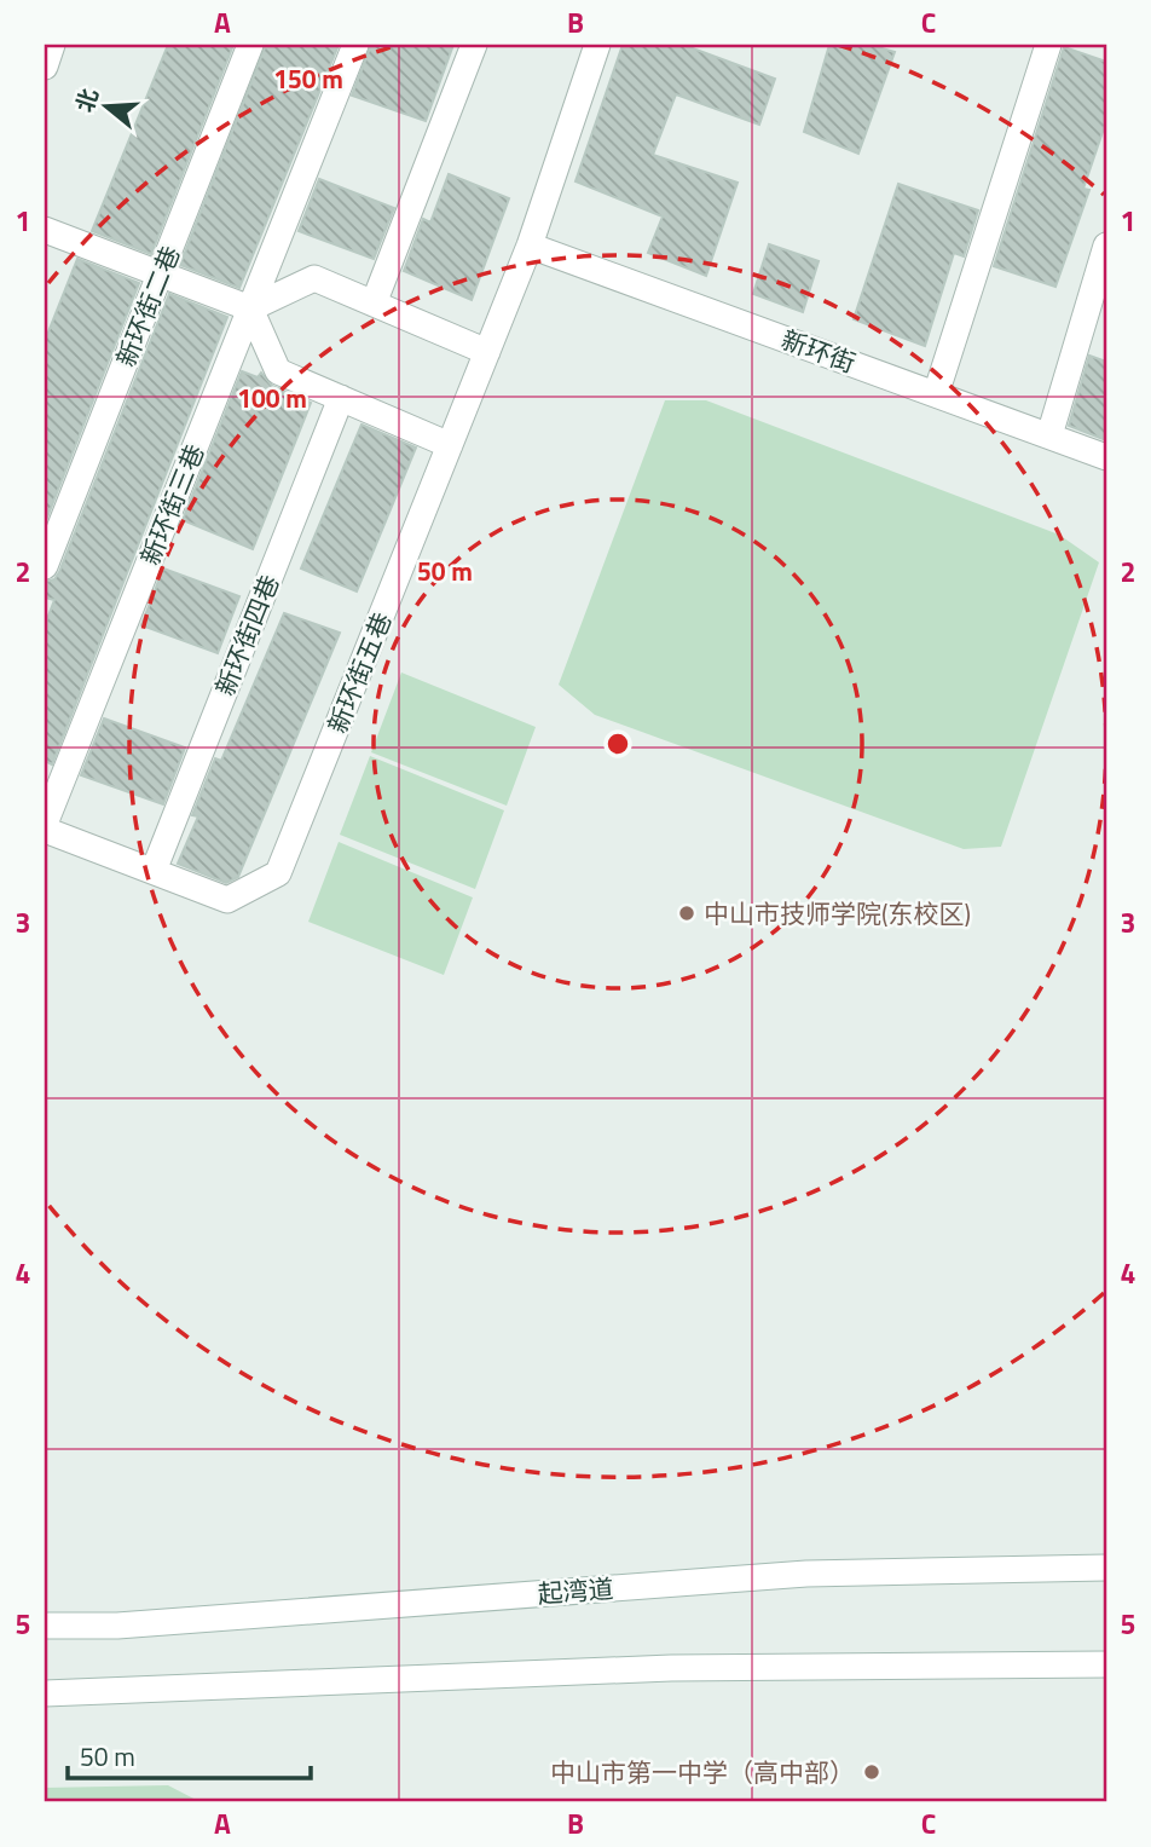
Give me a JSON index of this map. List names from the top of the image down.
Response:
{
  "streets": {
    "street": [
      "新环街二巷",
      "新环街",
      "新环街三巷",
      "新环街四巷",
      "新环街五巷",
      "起湾道"
    ]
  },
  "crossings": [
    ["新环街", "新环街五巷"],
    ["新环街四巷", "新环街五巷"]
  ],
  "places": ["中山市技师学院(东校区)", "中山市第一中学（高中部）"],
  "scale_bar": "50 m",
  "north": "left",
  "grid": {
    "columns": ["A", "B", "C"],
    "rows": [
      "1",
      "2",
      "3",
      "4",
      "5"
    ]
  },
  "rings": ["150 m", "100 m", "50 m"]
}
